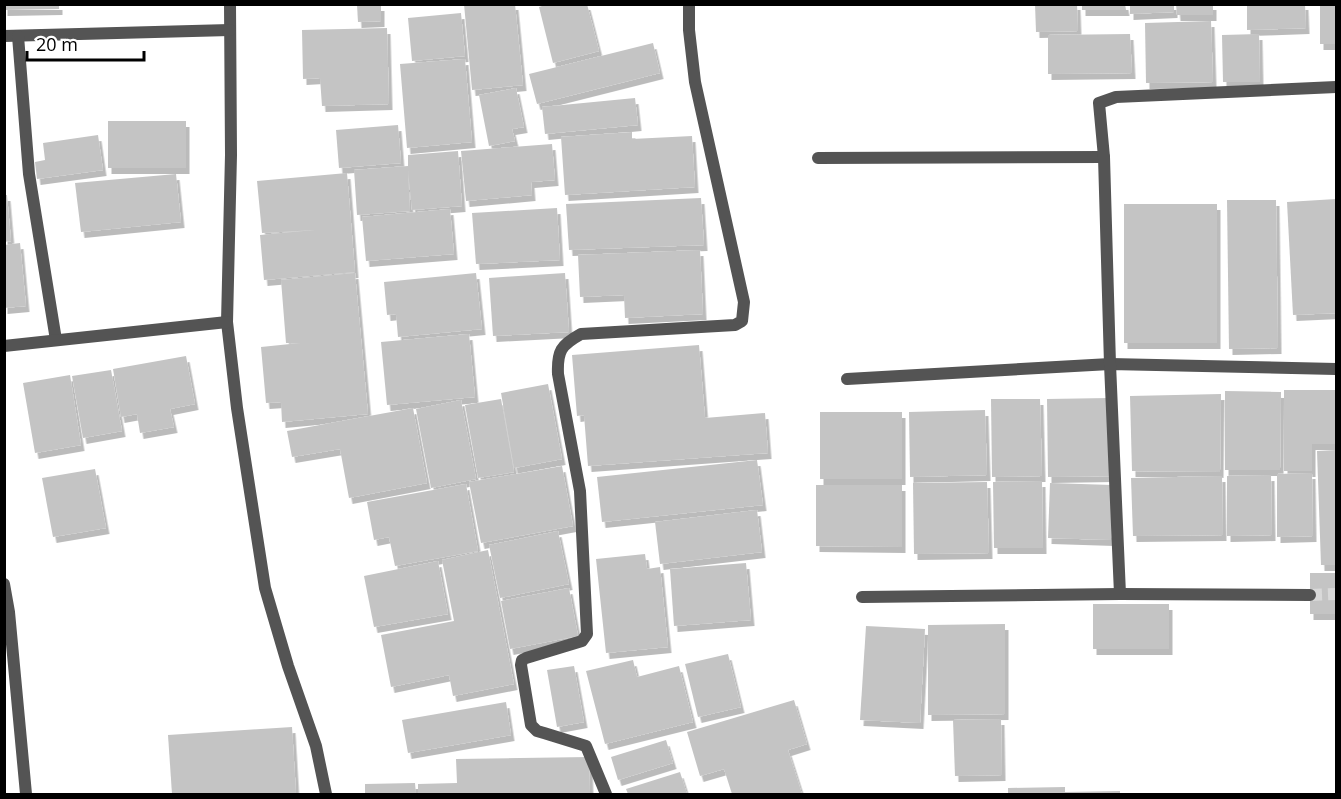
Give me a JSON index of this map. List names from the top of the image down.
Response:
{
  "scale_bar": "20 m"
}
